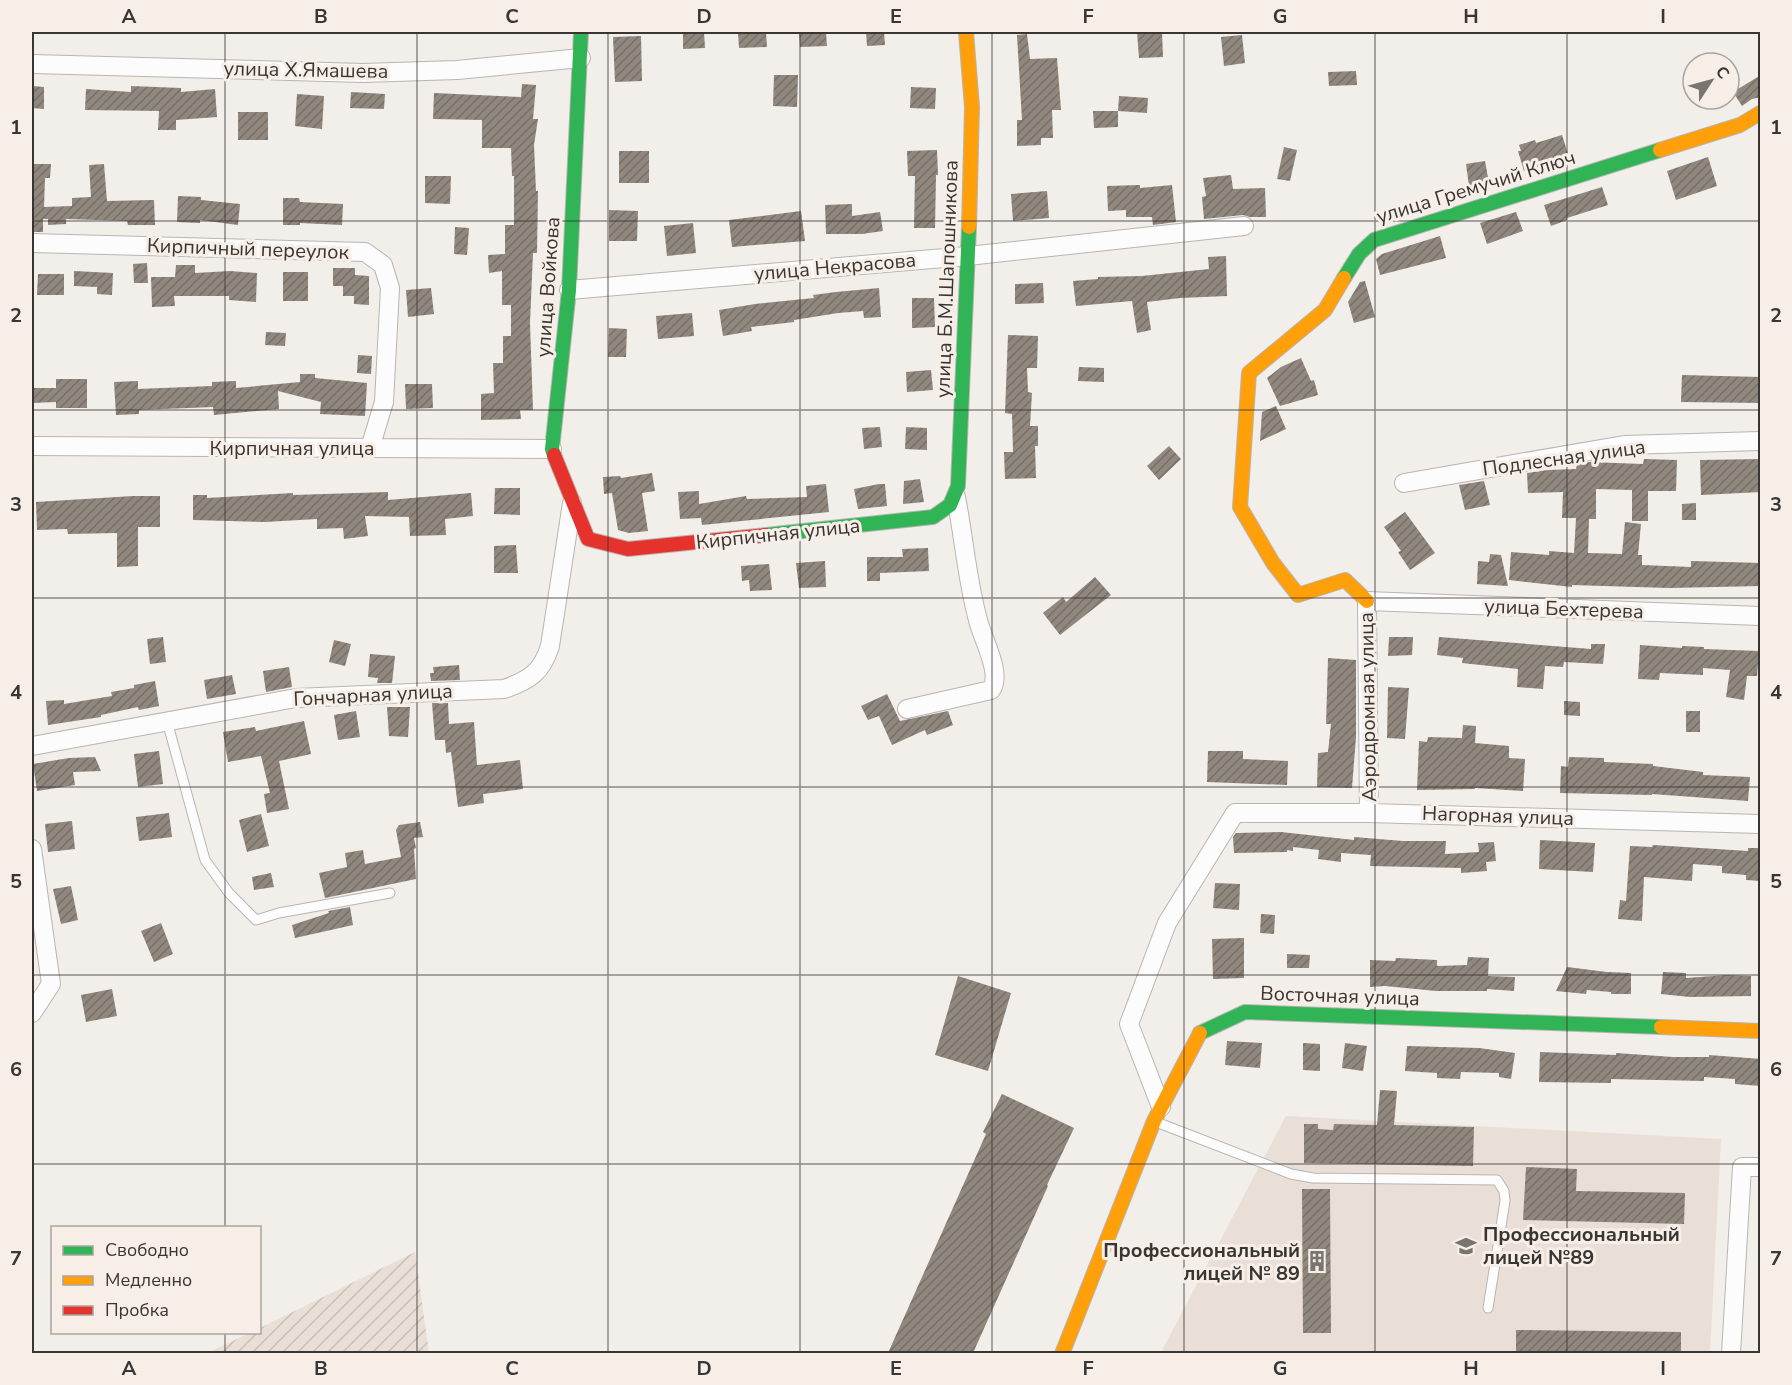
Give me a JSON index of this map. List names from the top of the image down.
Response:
{
  "streets": {
    "street": [
      "улица Х.Ямашева",
      "улица Гремучий Ключ",
      "Кирпичный переулок",
      "улица Некрасова",
      "улица Б.М.Шапошникова",
      "улица Войкова",
      "Кирпичная улица",
      "Подлесная улица",
      "улица Бехтерева",
      "Гончарная улица",
      "Аэродромная улица",
      "Нагорная улица",
      "Восточная улица"
    ]
  },
  "crossings": [
    ["улица Х.Ямашева", "улица Войкова"],
    ["улица Гремучий Ключ", "улица Бехтерева"],
    ["улица Гремучий Ключ", "Аэродромная улица"],
    ["Кирпичный переулок", "Кирпичная улица"],
    ["улица Некрасова", "улица Б.М.Шапошникова"],
    ["улица Некрасова", "улица Войкова"],
    ["улица Б.М.Шапошникова", "Кирпичная улица"],
    ["улица Войкова", "Кирпичная улица"],
    ["улица Войкова", "Гончарная улица"],
    ["улица Бехтерева", "Аэродромная улица"],
    ["Аэродромная улица", "Нагорная улица"],
    ["Нагорная улица", "Восточная улица"]
  ],
  "places": {
    "school or university": ["Профессиональный лицей №89"],
    "building": ["Профессиональный лицей № 89"]
  },
  "legend": ["Свободно", "Медленно", "Пробка"],
  "north": "top right",
  "grid": {
    "columns": [
      "A",
      "B",
      "C",
      "D",
      "E",
      "F",
      "G",
      "H",
      "I"
    ],
    "rows": [
      "1",
      "2",
      "3",
      "4",
      "5",
      "6",
      "7"
    ]
  }
}
